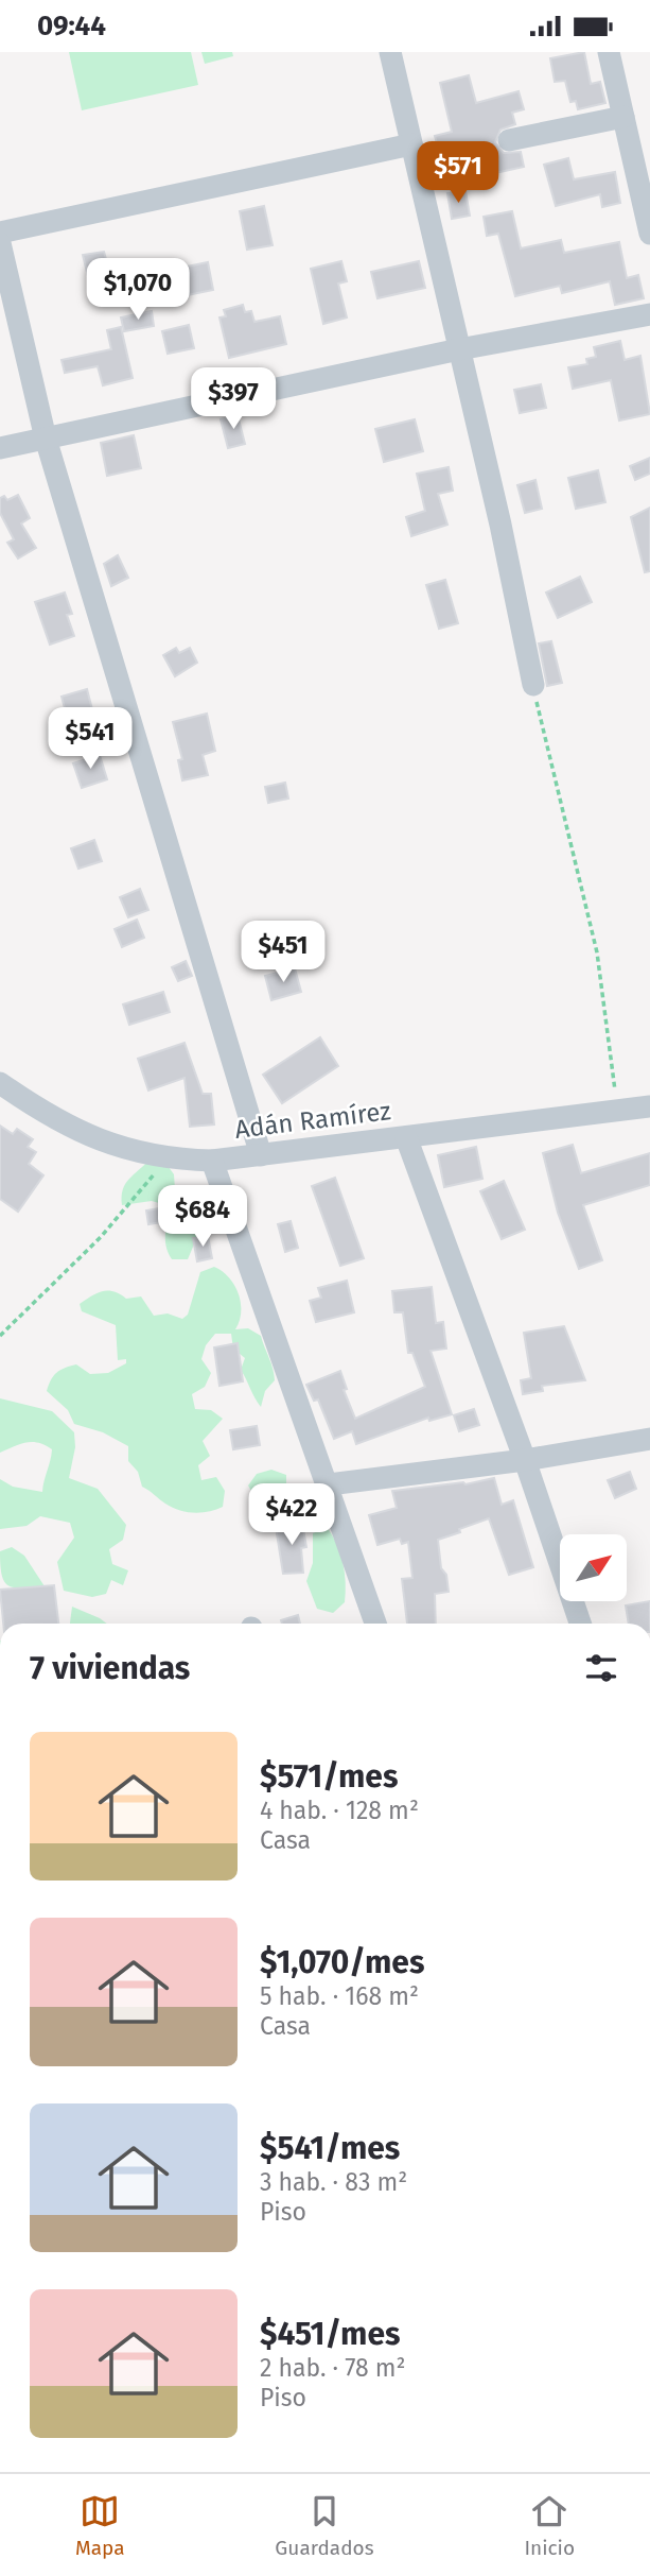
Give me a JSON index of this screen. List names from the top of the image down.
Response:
{
  "streets": {
    "street": ["Adán Ramírez"]
  },
  "north": "top right",
  "page": {
    "status": "09:44",
    "price": [
      "$571",
      "$1,070",
      "$397",
      "$541",
      "$451",
      "$684",
      "$422"
    ],
    "heading": "7 viviendas",
    "list": [
      {
        "name": "$571/mes",
        "note": "4 hab. · 128 m² · Casa"
      },
      {
        "name": "$1,070/mes",
        "note": "5 hab. · 168 m² · Casa"
      },
      {
        "name": "$541/mes",
        "note": "3 hab. · 83 m² · Piso"
      },
      {
        "name": "$451/mes",
        "note": "2 hab. · 78 m² · Piso"
      }
    ],
    "tabs": ["Mapa", "Guardados", "Inicio"]
  }
}
